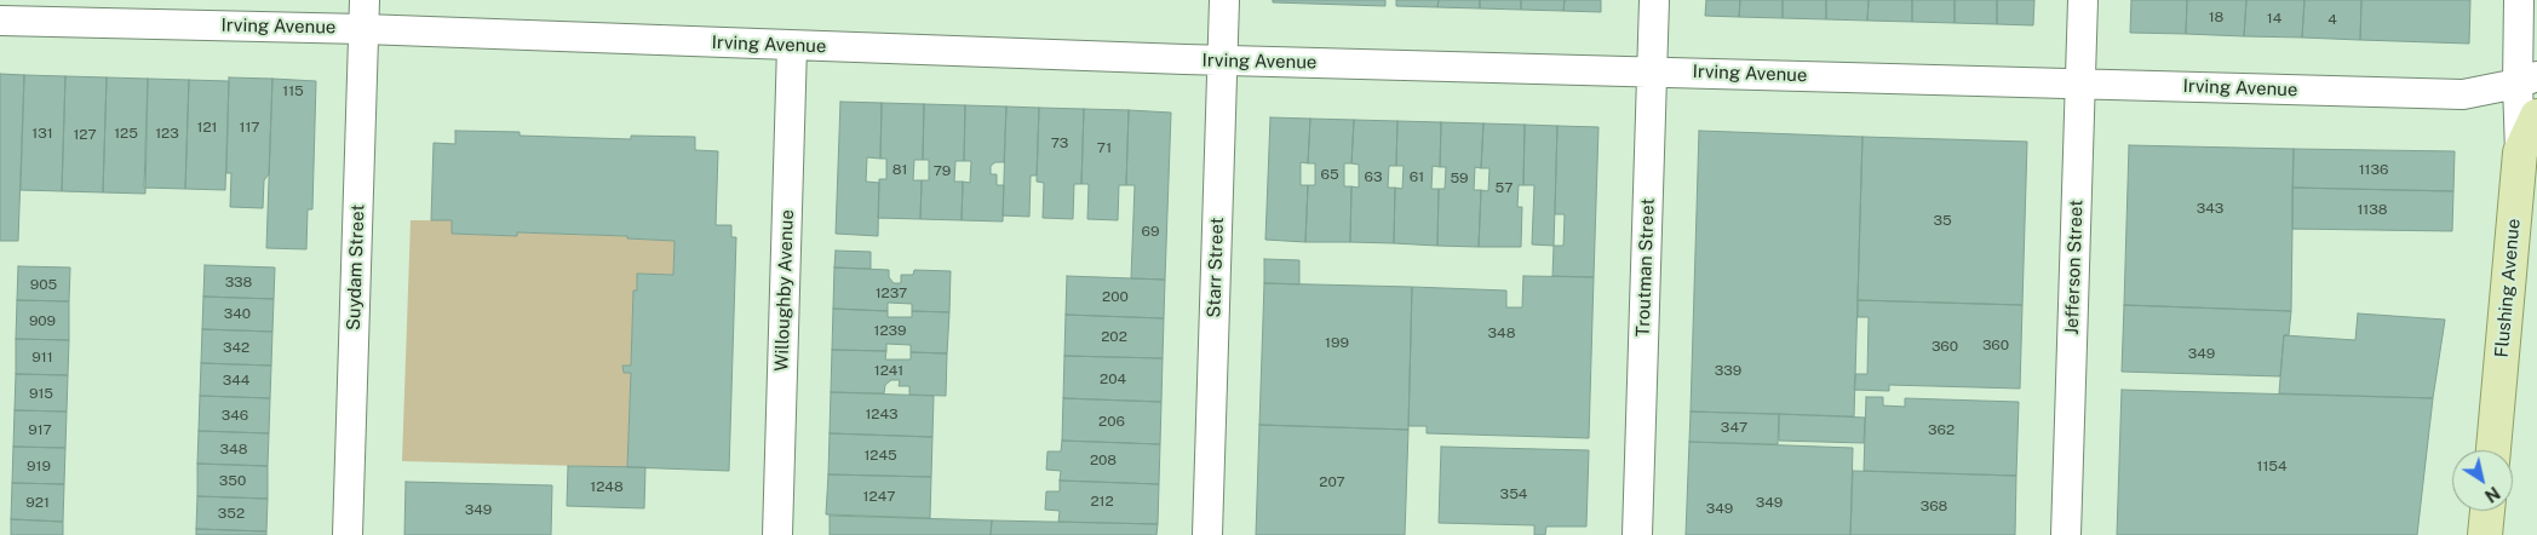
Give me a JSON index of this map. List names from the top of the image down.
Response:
{
  "streets": {
    "main road": ["Flushing Avenue"],
    "street": [
      "Irving Avenue",
      "Suydam Street",
      "Starr Street",
      "Troutman Street",
      "Jefferson Street",
      "Willoughby Avenue"
    ]
  },
  "crossings": [
    ["Irving Avenue", "Suydam Street"],
    ["Irving Avenue", "Starr Street"],
    ["Irving Avenue", "Troutman Street"],
    ["Irving Avenue", "Jefferson Street"],
    ["Irving Avenue", "Willoughby Avenue"]
  ],
  "house_numbers": [
    "18",
    "14",
    "4",
    "115",
    "121",
    "117",
    "131",
    "125",
    "123",
    "127",
    "73",
    "71",
    "81",
    "1136",
    "79",
    "65",
    "63",
    "61",
    "59",
    "57",
    "343",
    "1138",
    "35",
    "69",
    "338",
    "905",
    "1237",
    "200",
    "340",
    "909",
    "1239",
    "348",
    "202",
    "199",
    "360",
    "360",
    "342",
    "349",
    "911",
    "1241",
    "339",
    "204",
    "344",
    "915",
    "1243",
    "346",
    "206",
    "347",
    "917",
    "362",
    "348",
    "1245",
    "208",
    "919",
    "1154",
    "350",
    "207",
    "1248",
    "354",
    "1247",
    "212",
    "921",
    "349",
    "368",
    "349",
    "349",
    "352"
  ],
  "north": "bottom right"
}
